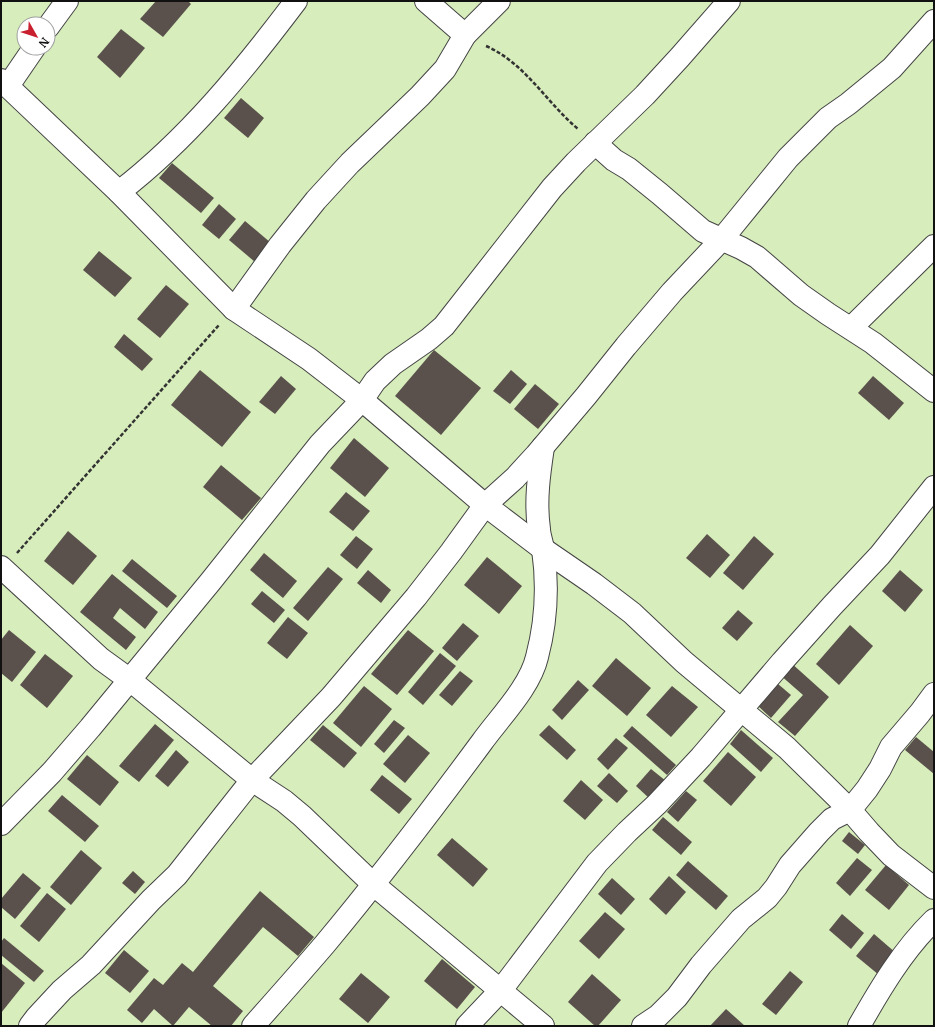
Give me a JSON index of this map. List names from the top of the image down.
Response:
{
  "north": "bottom right"
}
